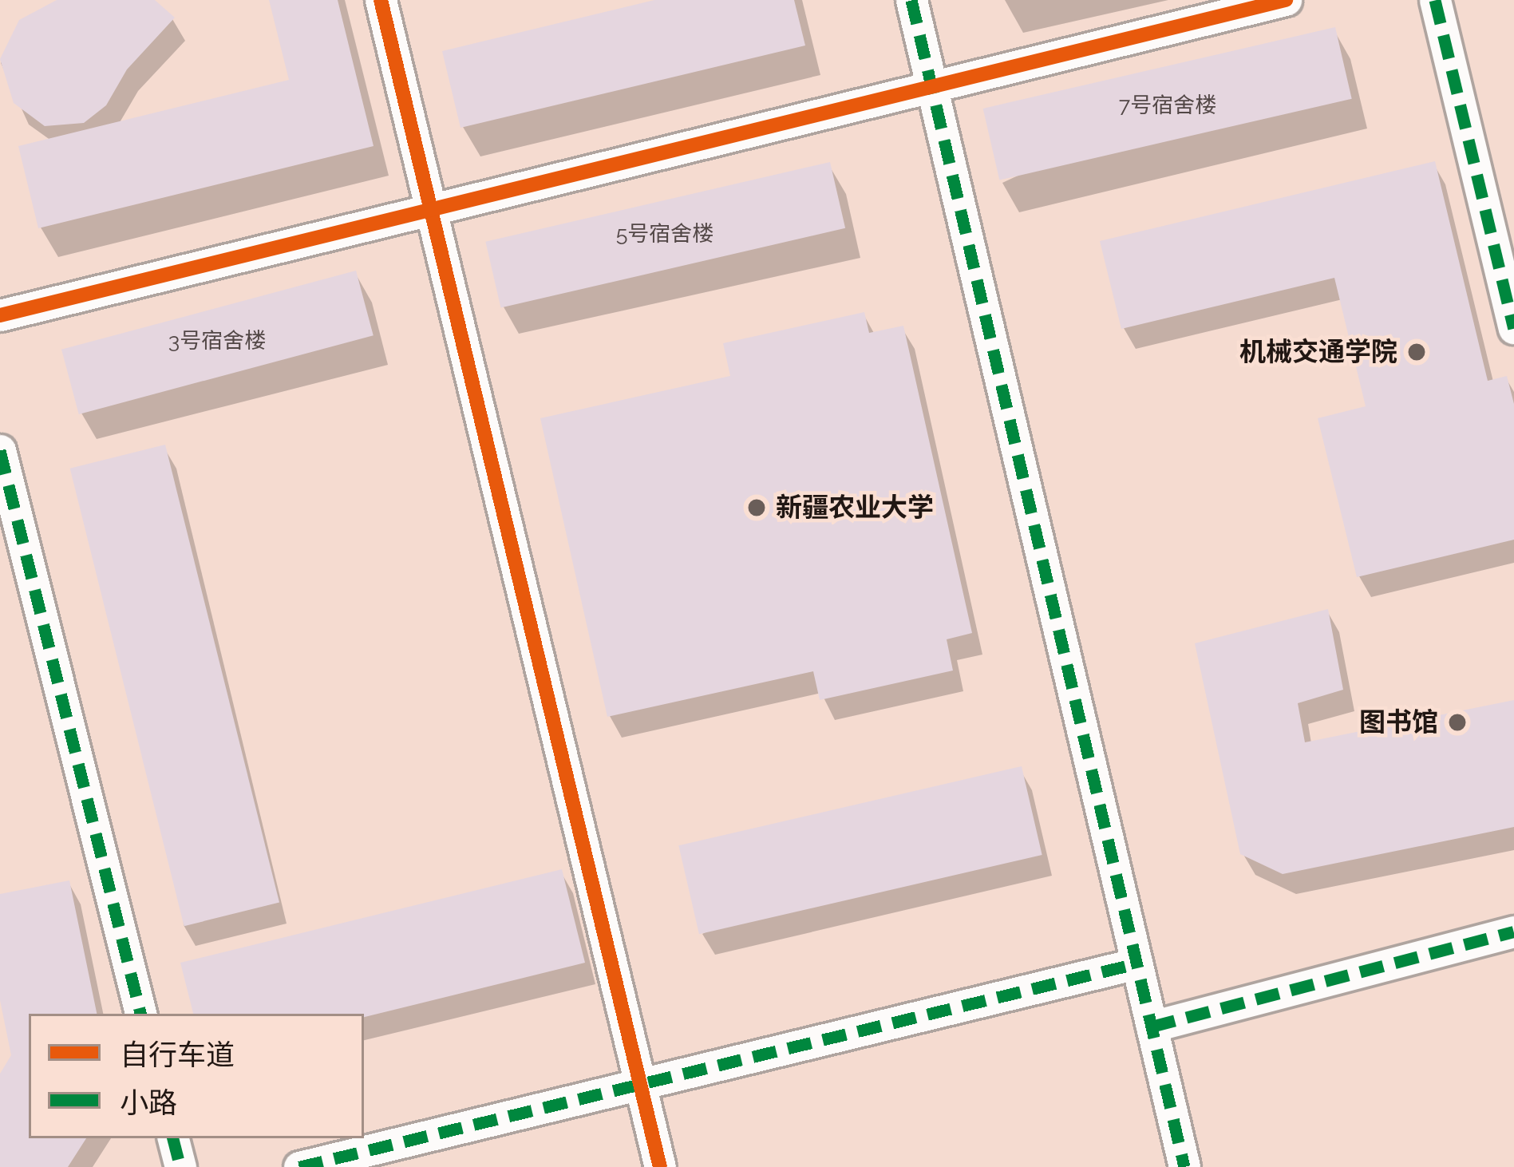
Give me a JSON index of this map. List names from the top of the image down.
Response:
{
  "places": ["机械交通学院", "新疆农业大学", "图书馆"],
  "house_numbers": ["7号宿舍楼", "5号宿舍楼", "3号宿舍楼"],
  "legend": ["自行车道", "小路"]
}
